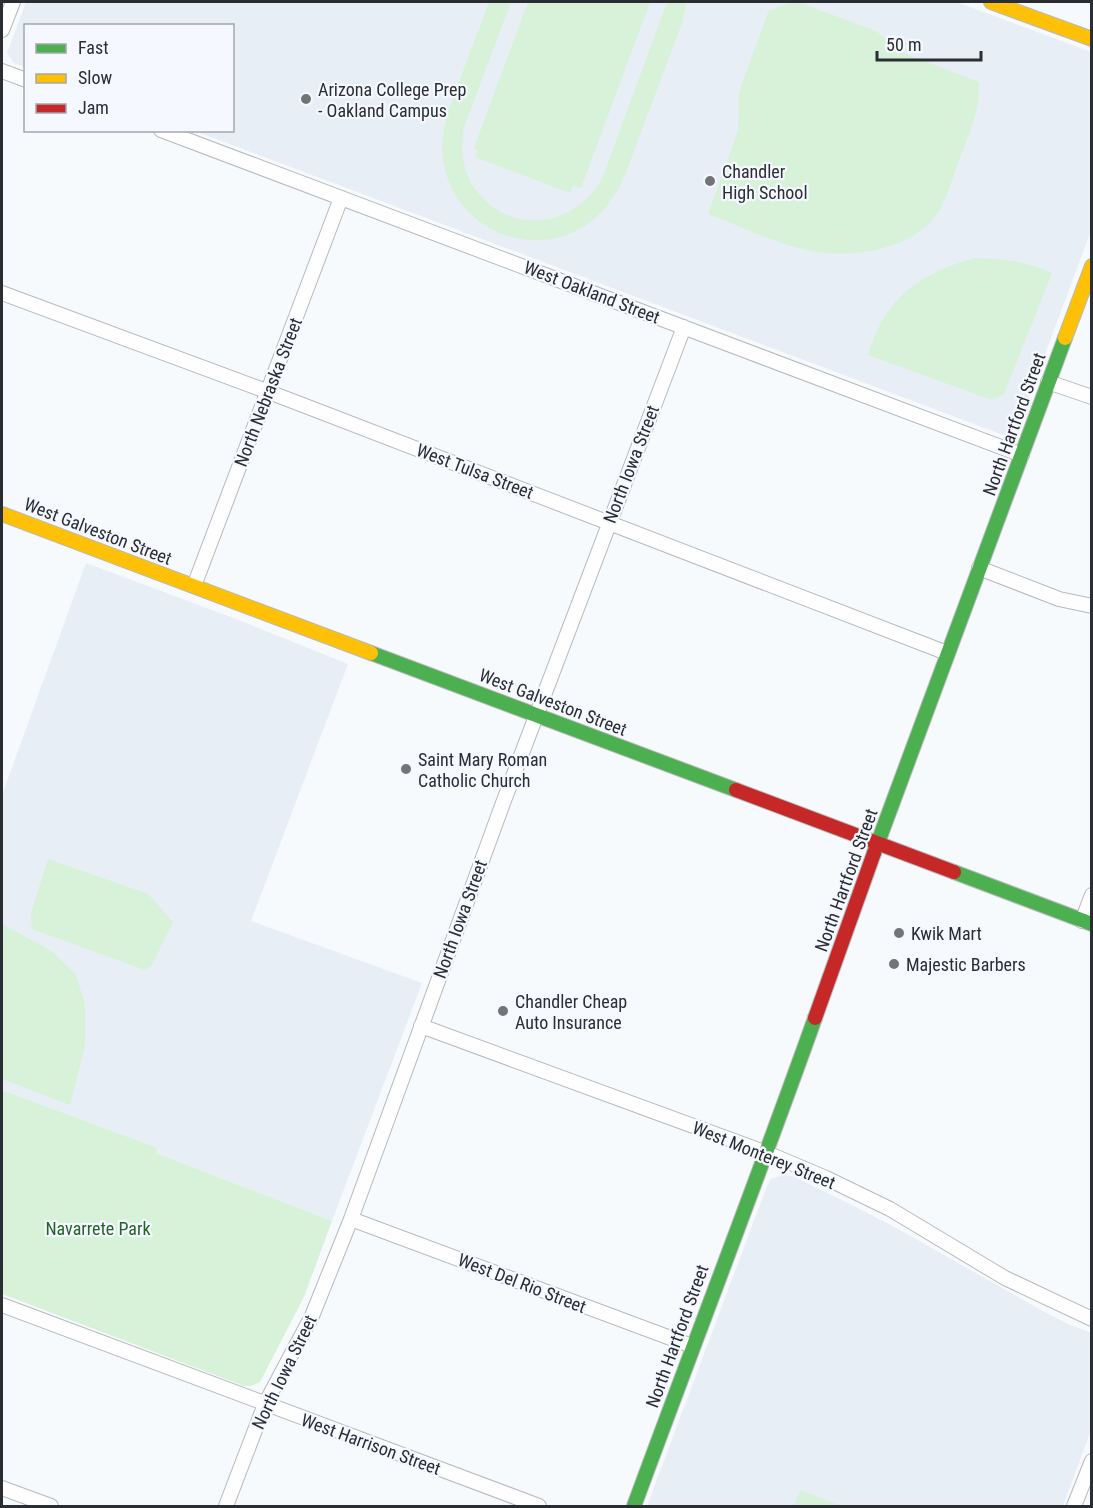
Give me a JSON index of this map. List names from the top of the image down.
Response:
{
  "streets": {
    "street": [
      "West Oakland Street",
      "North Nebraska Street",
      "North Hartford Street",
      "North Iowa Street",
      "West Tulsa Street",
      "West Galveston Street",
      "West Monterey Street",
      "West Del Rio Street",
      "West Harrison Street"
    ]
  },
  "crossings": [
    ["West Oakland Street", "North Nebraska Street"],
    ["West Oakland Street", "North Hartford Street"],
    ["West Oakland Street", "North Iowa Street"],
    ["North Nebraska Street", "West Tulsa Street"],
    ["North Nebraska Street", "West Galveston Street"],
    ["North Hartford Street", "West Tulsa Street"],
    ["North Hartford Street", "West Galveston Street"],
    ["North Hartford Street", "West Monterey Street"],
    ["North Hartford Street", "West Del Rio Street"],
    ["North Iowa Street", "West Tulsa Street"],
    ["North Iowa Street", "West Galveston Street"],
    ["North Iowa Street", "West Monterey Street"],
    ["North Iowa Street", "West Del Rio Street"],
    ["North Iowa Street", "West Harrison Street"]
  ],
  "parks": ["Navarrete Park"],
  "places": [
    "Arizona College Prep - Oakland Campus",
    "Chandler High School",
    "Saint Mary Roman Catholic Church",
    "Kwik Mart",
    "Majestic Barbers",
    "Chandler Cheap Auto Insurance"
  ],
  "legend": ["Fast", "Slow", "Jam"],
  "scale_bar": "50 m"
}
